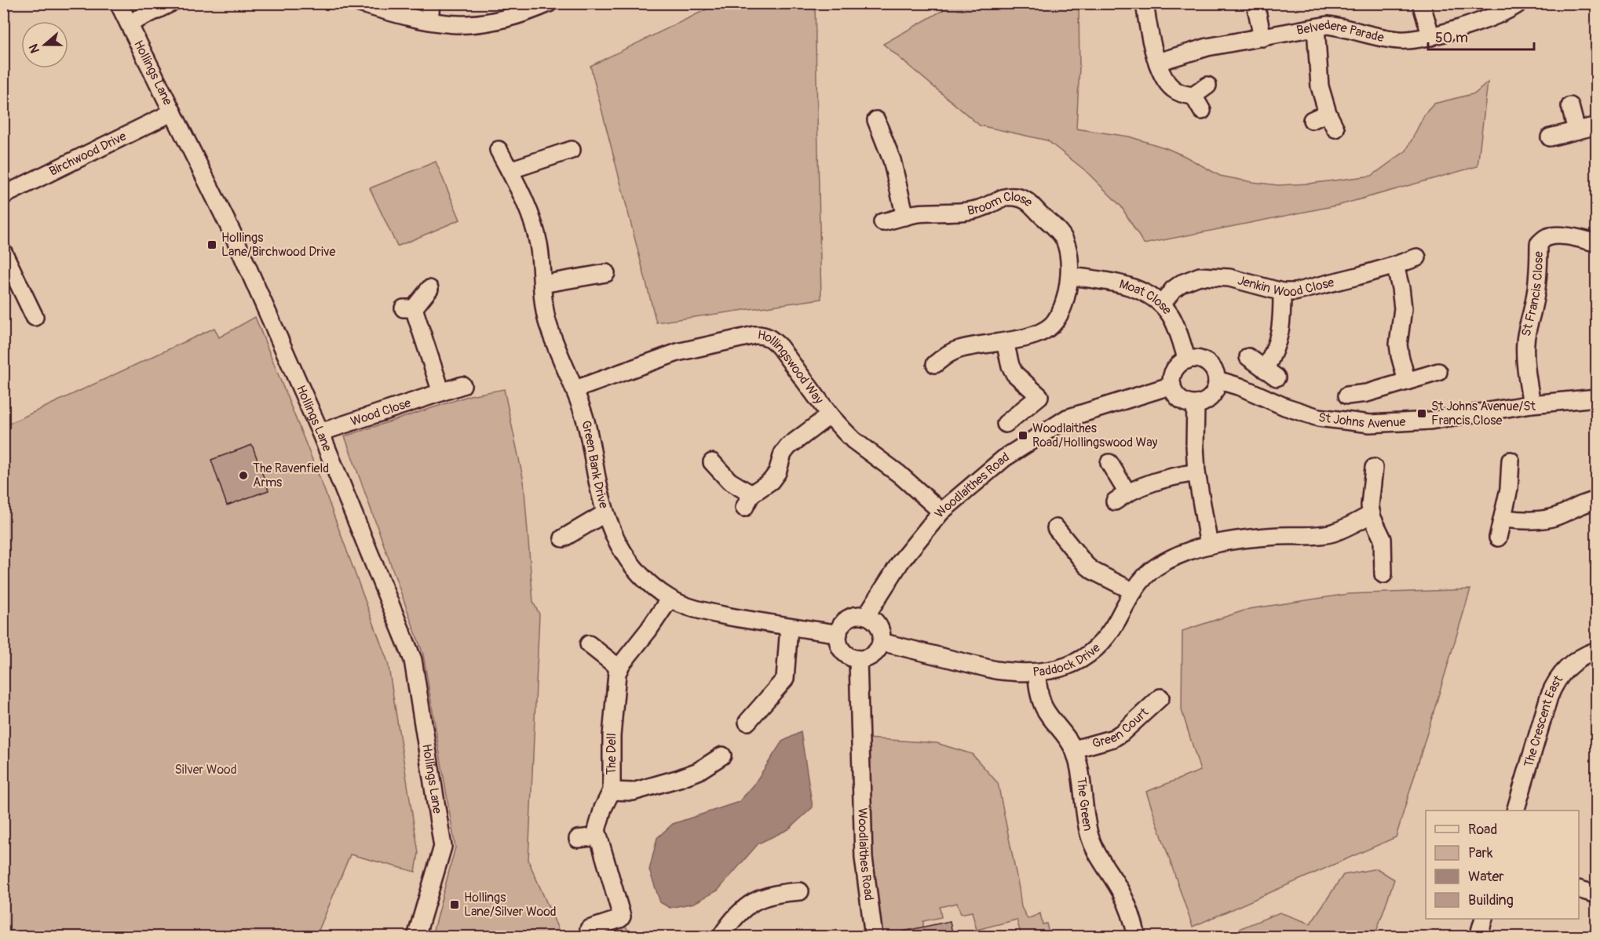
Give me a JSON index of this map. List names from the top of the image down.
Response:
{
  "streets": {
    "street": [
      "Belvedere Parade",
      "Hollings Lane",
      "Birchwood Drive",
      "Broom Close",
      "Jenkin Wood Close",
      "St Francis Close",
      "Moat Close",
      "Hollingswood Way",
      "Wood Close",
      "St Johns Avenue",
      "Green Bank Drive",
      "Woodlaithes Road",
      "Paddock Drive",
      "The Crescent East",
      "Green Court",
      "The Dell",
      "The Green"
    ]
  },
  "crossings": [
    ["Hollings Lane", "Birchwood Drive"],
    ["Hollings Lane", "Wood Close"],
    ["Broom Close", "Moat Close"],
    ["Jenkin Wood Close", "Moat Close"],
    ["St Francis Close", "St Johns Avenue"],
    ["Moat Close", "St Johns Avenue"],
    ["Moat Close", "Woodlaithes Road"],
    ["Hollingswood Way", "Green Bank Drive"],
    ["Hollingswood Way", "Woodlaithes Road"],
    ["St Johns Avenue", "Woodlaithes Road"],
    ["Green Bank Drive", "Woodlaithes Road"],
    ["Green Bank Drive", "Paddock Drive"],
    ["Green Bank Drive", "The Dell"],
    ["Woodlaithes Road", "Paddock Drive"],
    ["Paddock Drive", "The Green"],
    ["Green Court", "The Green"]
  ],
  "parks": ["Silver Wood"],
  "places": {
    "transit": [
      "Hollings Lane/Birchwood Drive",
      "St Johns Avenue/St Francis Close",
      "Woodlaithes Road/Hollingswood Way",
      "Hollings Lane/Silver Wood"
    ],
    "other": ["The Ravenfield Arms"]
  },
  "legend": [
    "Road",
    "Park",
    "Water",
    "Building"
  ],
  "scale_bar": "50 m",
  "north": "left"
}
